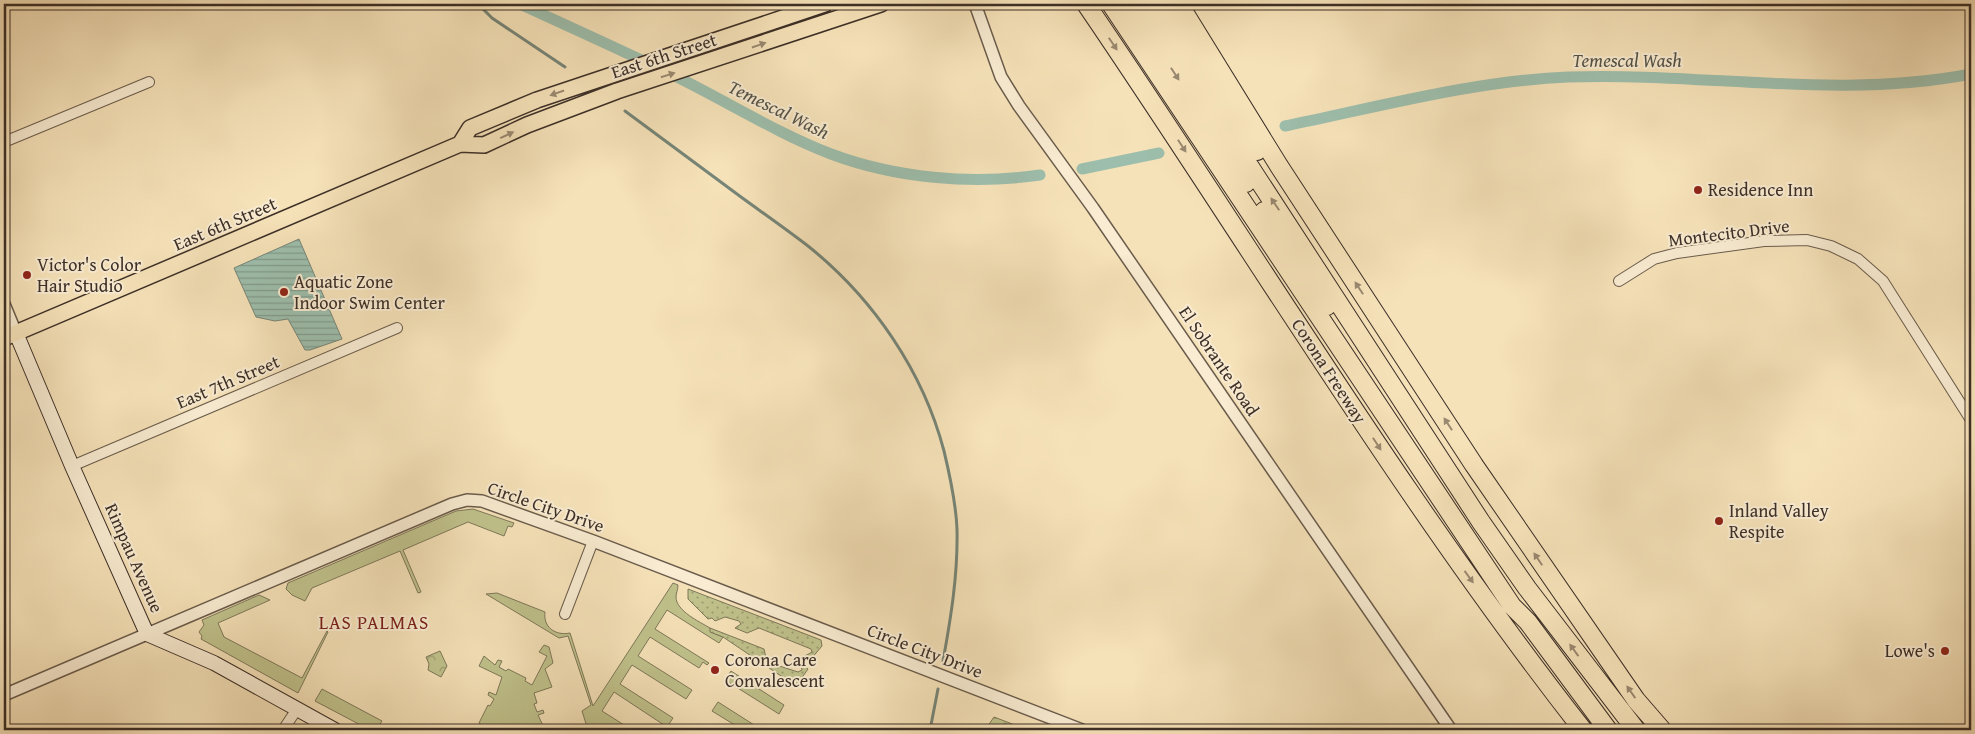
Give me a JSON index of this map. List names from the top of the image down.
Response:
{
  "streets": {
    "highway": ["Corona Freeway"],
    "main road": ["East 6th Street", "Rimpau Avenue"],
    "street": [
      "Montecito Drive",
      "El Sobrante Road",
      "East 7th Street",
      "Circle City Drive"
    ]
  },
  "crossings": [
    ["East 6th Street", "Rimpau Avenue"],
    ["East 7th Street", "Rimpau Avenue"],
    ["Circle City Drive", "Rimpau Avenue"]
  ],
  "districts": ["LAS PALMAS"],
  "water": ["Temescal Wash"],
  "places": [
    "Residence Inn",
    "Victor's Color Hair Studio",
    "Aquatic Zone Indoor Swim Center",
    "Inland Valley Respite",
    "Lowe's",
    "Corona Care Convalescent"
  ]
}
